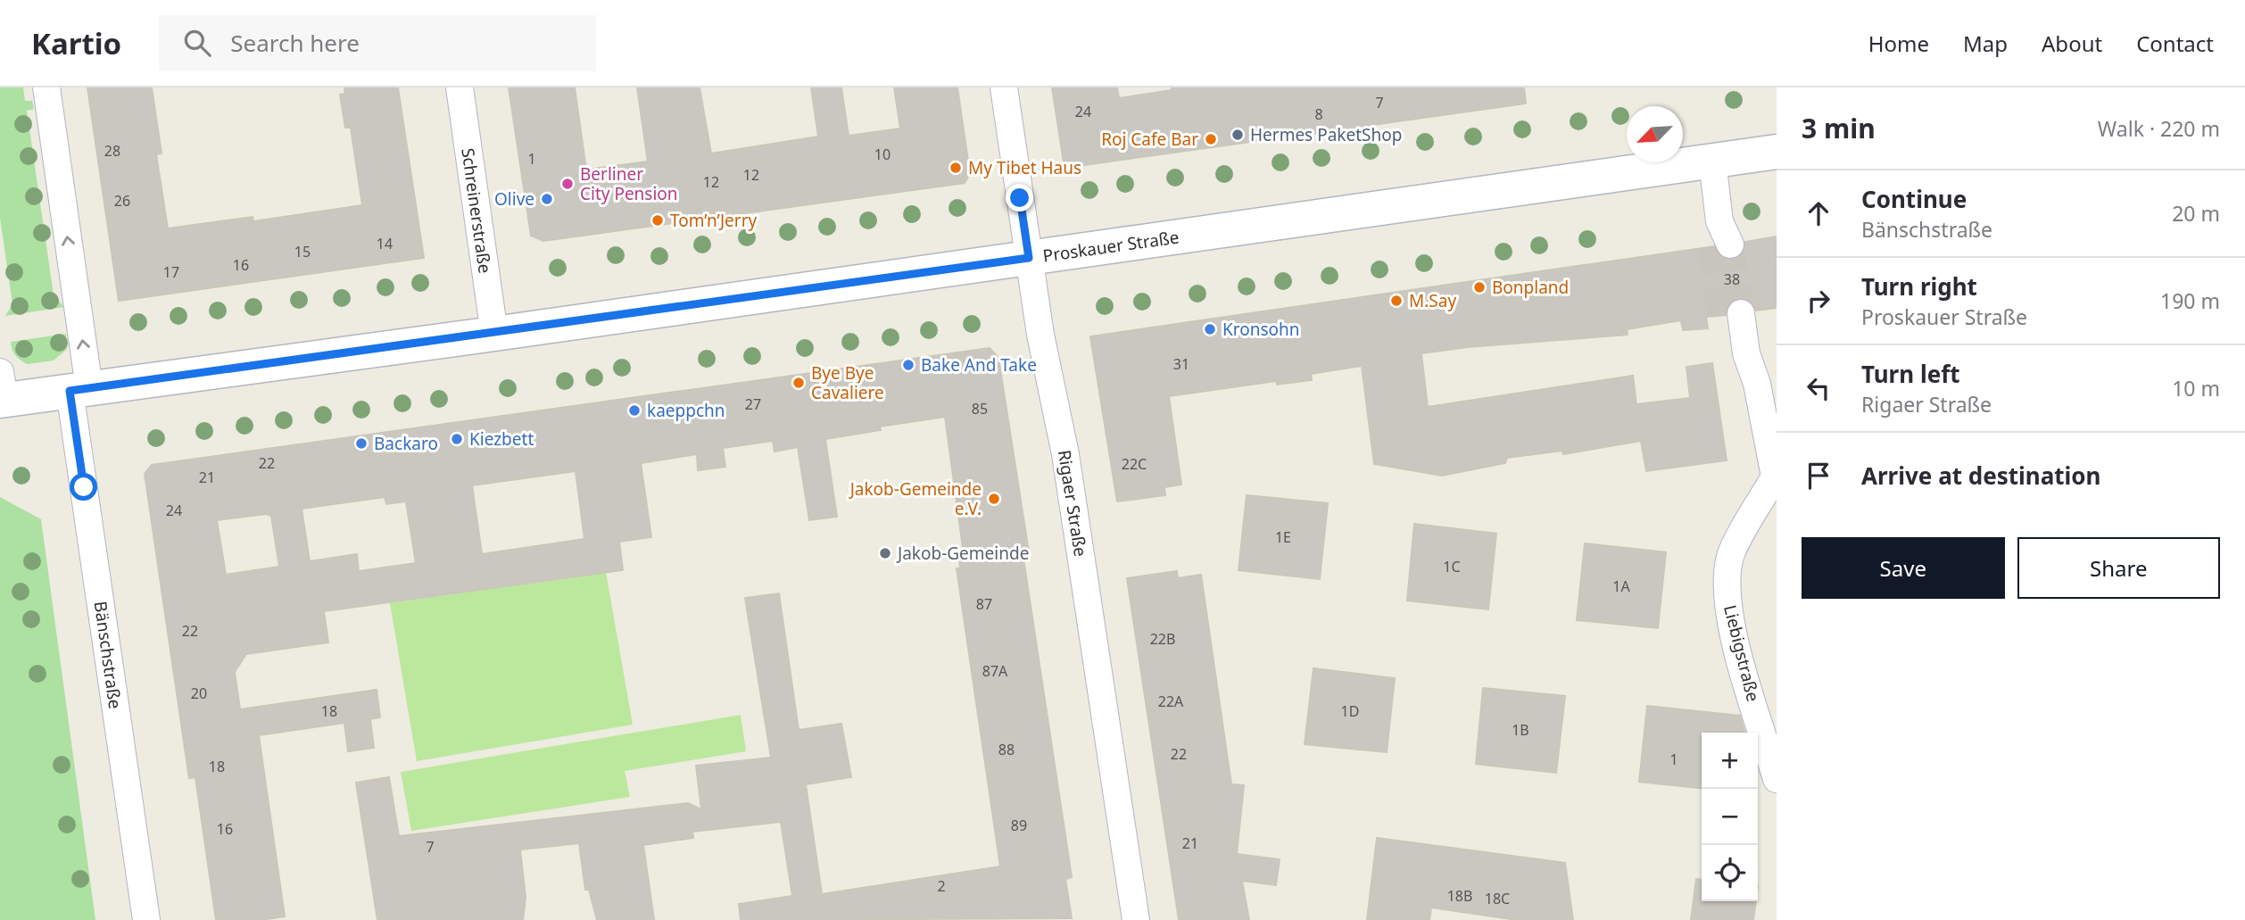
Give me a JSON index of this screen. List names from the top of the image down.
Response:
{
  "streets": {
    "street": [
      "Schreinerstraße",
      "Proskauer Straße",
      "Rigaer Straße",
      "Liebigstraße",
      "Bänschstraße"
    ]
  },
  "crossings": [
    ["Schreinerstraße", "Proskauer Straße"],
    ["Proskauer Straße", "Rigaer Straße"],
    ["Proskauer Straße", "Bänschstraße"]
  ],
  "one_way": ["Bänschstraße"],
  "places": [
    "Hermes PaketShop",
    "Roj Cafe Bar",
    "My Tibet Haus",
    "Berliner City Pension",
    "Olive",
    "Tom’n’Jerry",
    "Bonpland",
    "M.Say",
    "Kronsohn",
    "Bake And Take",
    "Bye Bye Cavaliere",
    "kaeppchn",
    "Kiezbett",
    "Backaro",
    "Jakob-Gemeinde e.V.",
    "Jakob-Gemeinde"
  ],
  "house_numbers": [
    "7",
    "24",
    "8",
    "28",
    "10",
    "1",
    "12",
    "12",
    "26",
    "14",
    "15",
    "16",
    "17",
    "38",
    "31",
    "27",
    "85",
    "22",
    "22C",
    "21",
    "24",
    "1E",
    "1C",
    "1A",
    "87",
    "22",
    "22B",
    "87A",
    "20",
    "22A",
    "18",
    "1D",
    "1B",
    "88",
    "22",
    "1",
    "18",
    "89",
    "16",
    "21",
    "7",
    "2",
    "18B",
    "18C"
  ],
  "north": "bottom left",
  "page": {
    "header": "Kartio",
    "search": "Search here",
    "nav": [
      "Home",
      "Map",
      "About",
      "Contact"
    ],
    "heading": ["3 min", "Walk · 220 m"],
    "list": [
      ["Continue", "Bänschstraße", "20 m"],
      ["Turn right", "Proskauer Straße", "190 m"],
      ["Turn left", "Rigaer Straße", "10 m"],
      "Arrive at destination"
    ],
    "buttons": ["Save", "Share"],
    "map_buttons": ["+", "−"]
  }
}
